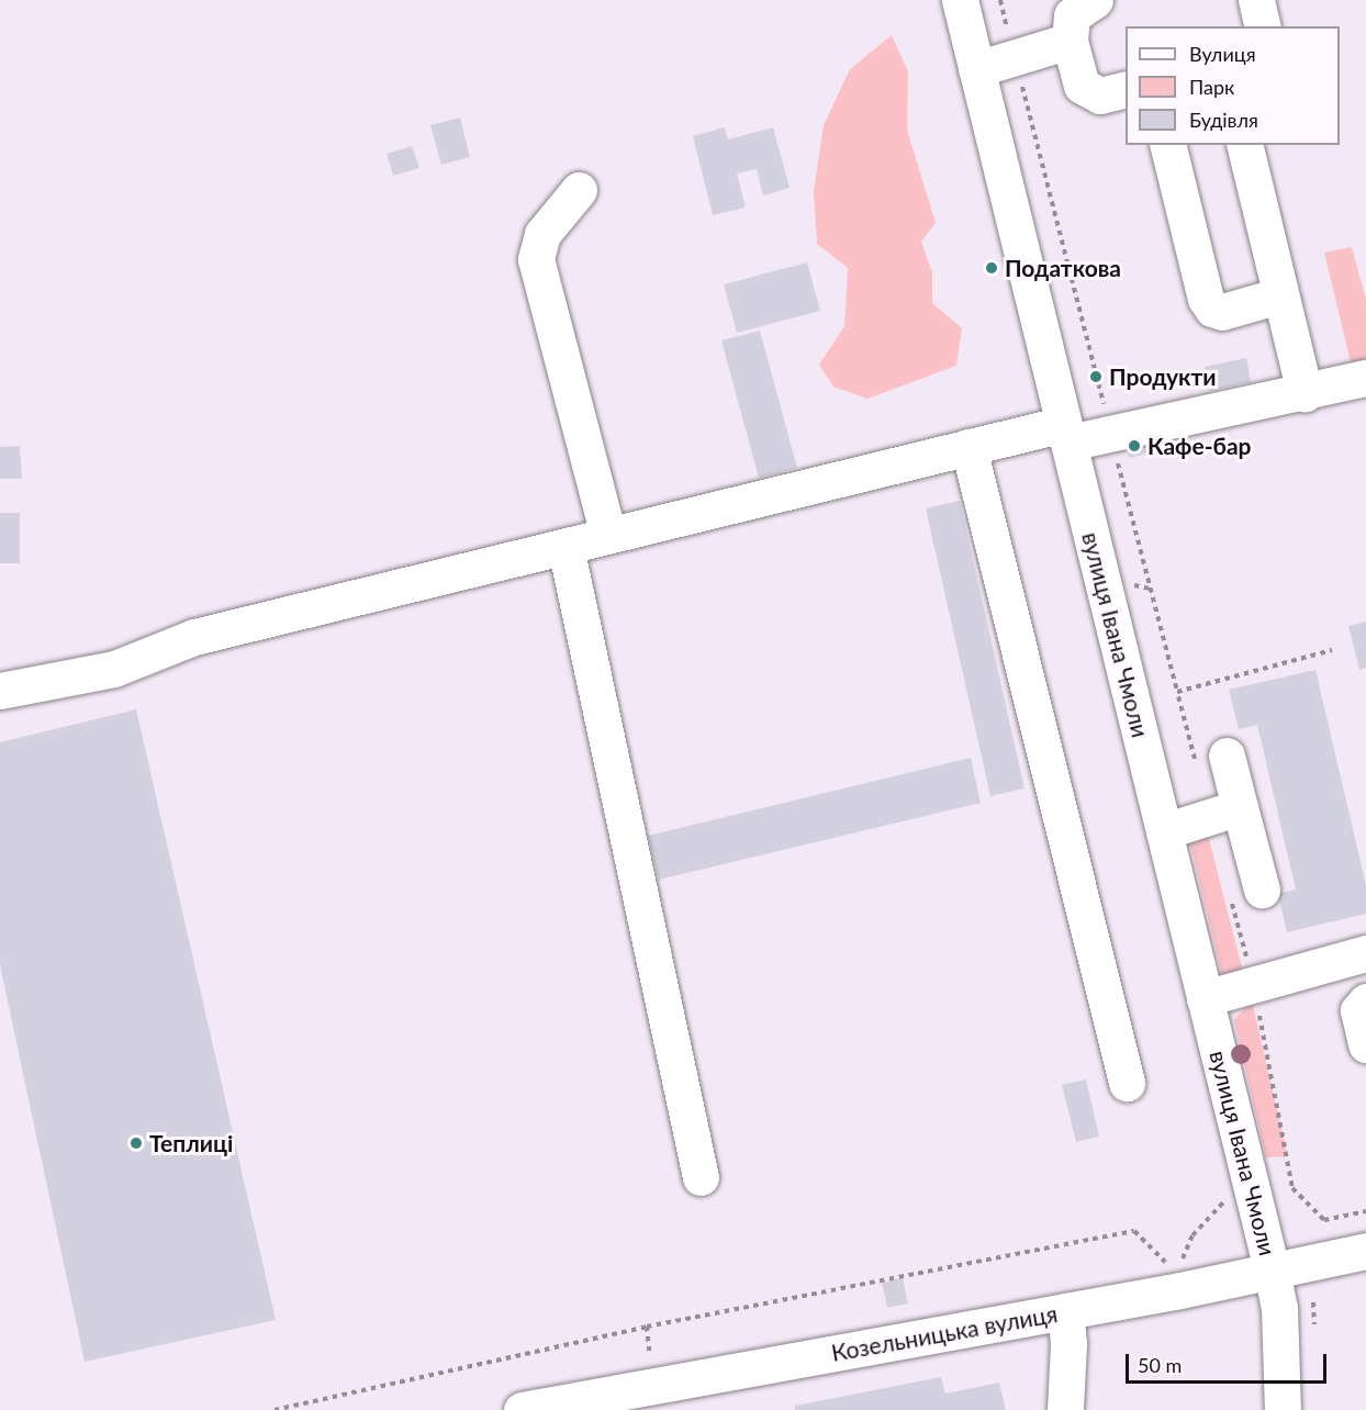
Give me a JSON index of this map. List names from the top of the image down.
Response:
{
  "streets": {
    "street": ["вулиця Івана Чмоли", "Козельницька вулиця"]
  },
  "crossings": [
    ["вулиця Івана Чмоли", "Козельницька вулиця"]
  ],
  "places": [
    "Податкова",
    "Продукти",
    "Кафе-бар",
    "Теплиці"
  ],
  "legend": ["Вулиця", "Парк", "Будівля"],
  "scale_bar": "50 m"
}
